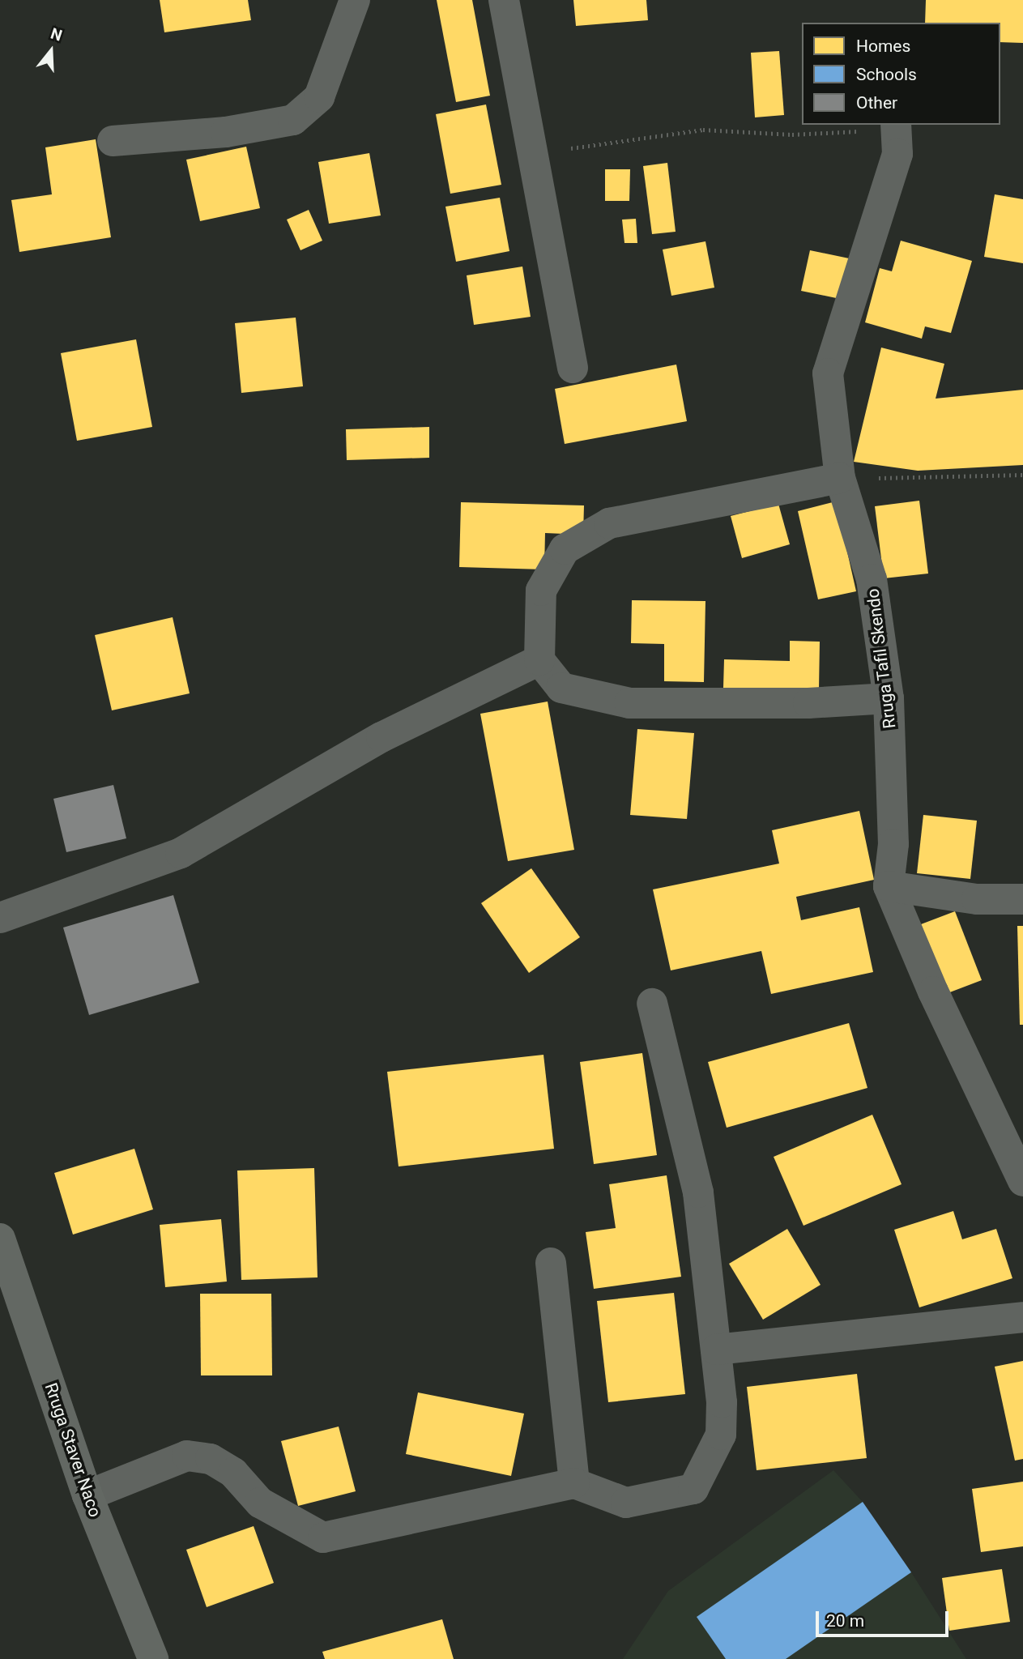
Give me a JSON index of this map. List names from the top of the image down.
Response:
{
  "streets": {
    "main road": ["Rruga Staver Naco"],
    "street": ["Rruga Tafil Skendo"]
  },
  "legend": ["Homes", "Schools", "Other"],
  "scale_bar": "20 m",
  "north": "top"
}
